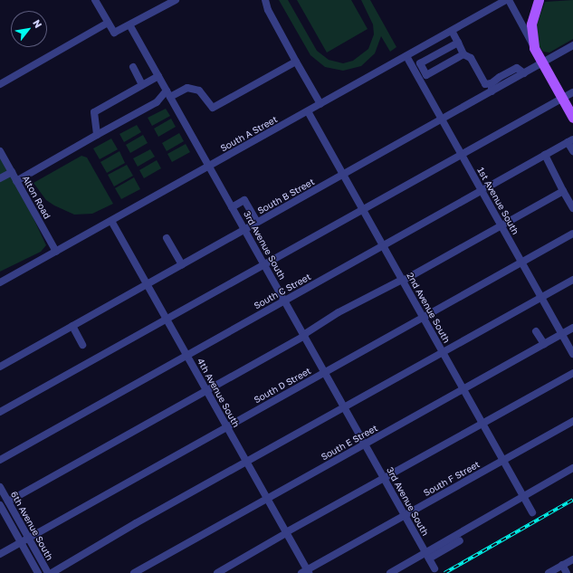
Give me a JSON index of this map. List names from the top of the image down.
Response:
{
  "streets": {
    "street": [
      "South A Street",
      "South B Street",
      "Alton Road",
      "1st Avenue South",
      "3rd Avenue South",
      "South C Street",
      "2nd Avenue South",
      "South D Street",
      "4th Avenue South",
      "South E Street",
      "South F Street",
      "6th Avenue South"
    ]
  },
  "crossings": [
    ["South A Street", "Alton Road"],
    ["South A Street", "1st Avenue South"],
    ["South A Street", "3rd Avenue South"],
    ["South A Street", "2nd Avenue South"],
    ["South A Street", "4th Avenue South"],
    ["South B Street", "1st Avenue South"],
    ["South B Street", "3rd Avenue South"],
    ["South B Street", "2nd Avenue South"],
    ["South B Street", "4th Avenue South"],
    ["1st Avenue South", "South C Street"],
    ["1st Avenue South", "South D Street"],
    ["1st Avenue South", "South E Street"],
    ["3rd Avenue South", "South C Street"],
    ["3rd Avenue South", "South D Street"],
    ["3rd Avenue South", "South E Street"],
    ["3rd Avenue South", "South F Street"],
    ["South C Street", "2nd Avenue South"],
    ["South C Street", "4th Avenue South"],
    ["2nd Avenue South", "South D Street"],
    ["2nd Avenue South", "South E Street"],
    ["2nd Avenue South", "South F Street"],
    ["South D Street", "4th Avenue South"],
    ["South D Street", "6th Avenue South"],
    ["4th Avenue South", "South E Street"],
    ["4th Avenue South", "South F Street"]
  ],
  "north": "top right"
}
